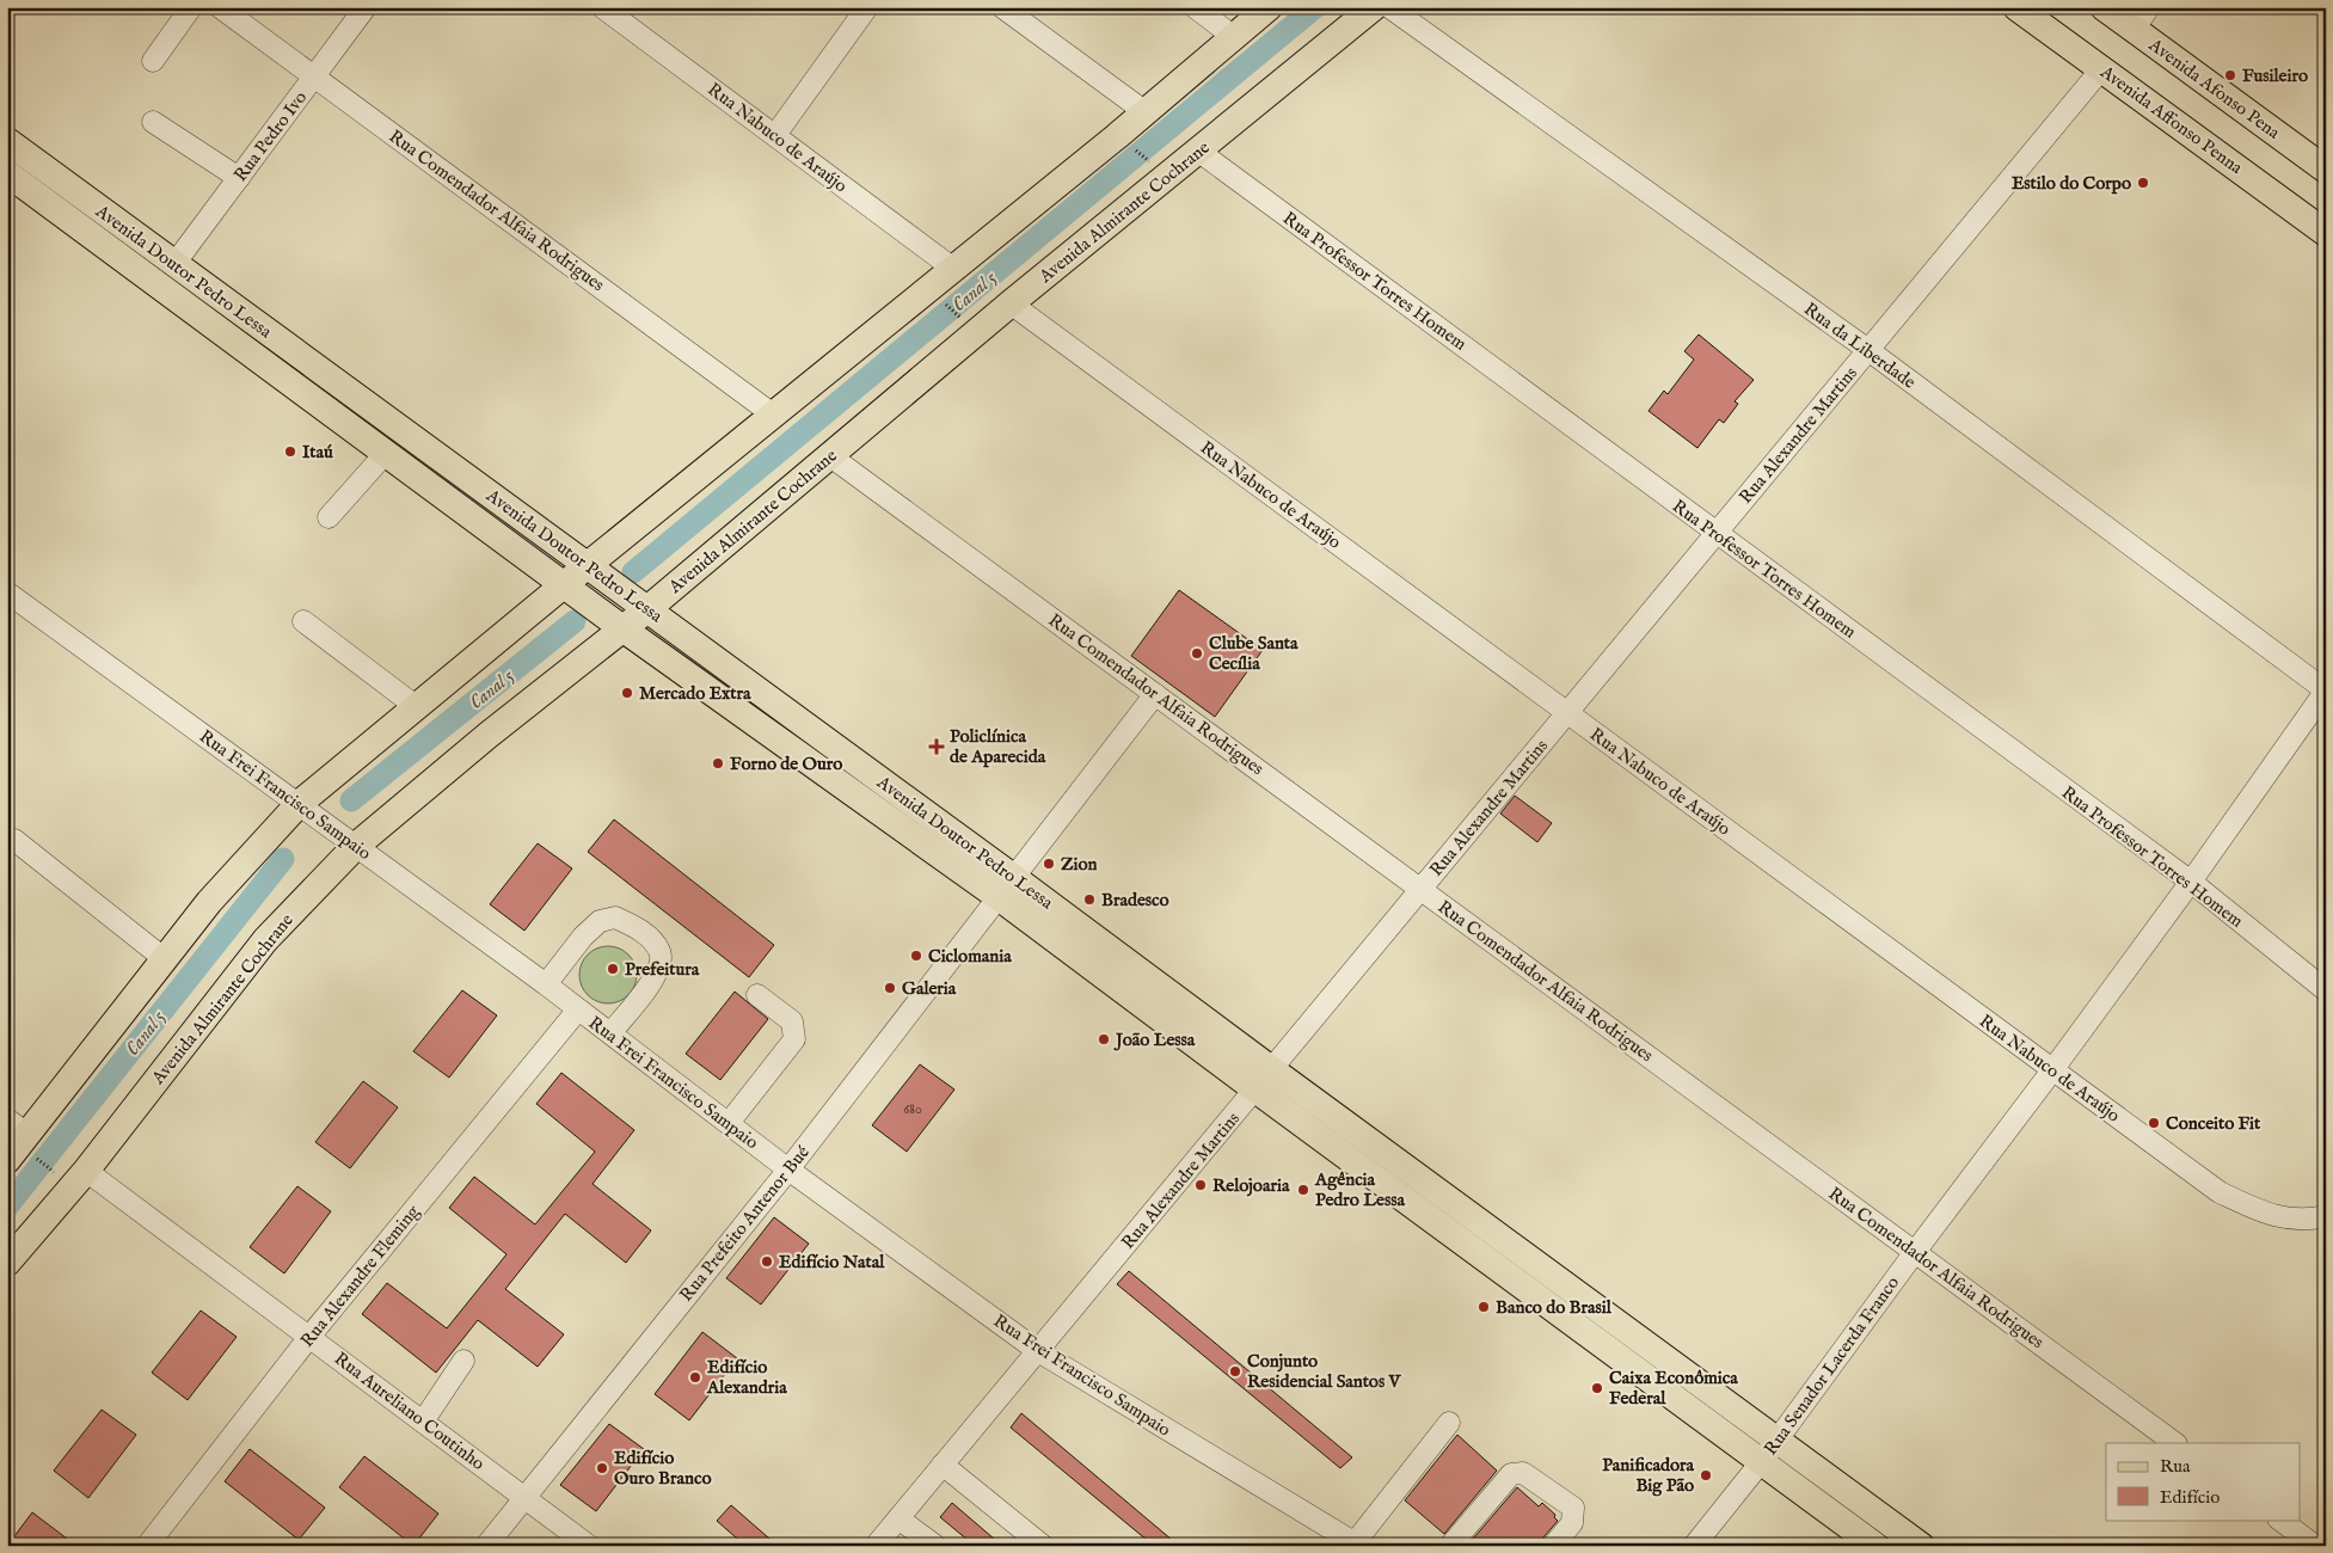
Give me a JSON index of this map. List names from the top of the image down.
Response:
{
  "streets": {
    "main road": [
      "Avenida Afonso Pena",
      "Avenida Affonso Penna",
      "Avenida Almirante Cochrane",
      "Avenida Doutor Pedro Lessa"
    ],
    "street": [
      "Rua Pedro Ivo",
      "Rua Nabuco de Araújo",
      "Rua Comendador Alfaia Rodrigues",
      "Rua Professor Torres Homem",
      "Rua da Liberdade",
      "Rua Alexandre Martins",
      "Rua Frei Francisco Sampaio",
      "Rua Prefeito Antenor Bué",
      "Rua Alexandre Fleming",
      "Rua Senador Lacerda Franco",
      "Rua Aureliano Coutinho"
    ]
  },
  "crossings": [
    ["Avenida Affonso Penna", "Rua Alexandre Martins"],
    ["Rua Pedro Ivo", "Rua Comendador Alfaia Rodrigues"],
    ["Rua Pedro Ivo", "Avenida Doutor Pedro Lessa"],
    ["Rua Nabuco de Araújo", "Avenida Almirante Cochrane"],
    ["Rua Nabuco de Araújo", "Rua Alexandre Martins"],
    ["Rua Nabuco de Araújo", "Rua Senador Lacerda Franco"],
    ["Rua Comendador Alfaia Rodrigues", "Avenida Almirante Cochrane"],
    ["Rua Comendador Alfaia Rodrigues", "Rua Alexandre Martins"],
    ["Rua Comendador Alfaia Rodrigues", "Rua Prefeito Antenor Bué"],
    ["Rua Comendador Alfaia Rodrigues", "Rua Senador Lacerda Franco"],
    ["Avenida Almirante Cochrane", "Avenida Doutor Pedro Lessa"],
    ["Avenida Almirante Cochrane", "Rua Professor Torres Homem"],
    ["Avenida Almirante Cochrane", "Rua Frei Francisco Sampaio"],
    ["Avenida Almirante Cochrane", "Rua Aureliano Coutinho"],
    ["Avenida Doutor Pedro Lessa", "Rua Alexandre Martins"],
    ["Avenida Doutor Pedro Lessa", "Rua Prefeito Antenor Bué"],
    ["Avenida Doutor Pedro Lessa", "Rua Senador Lacerda Franco"],
    ["Rua Professor Torres Homem", "Rua Alexandre Martins"],
    ["Rua Professor Torres Homem", "Rua Senador Lacerda Franco"],
    ["Rua da Liberdade", "Rua Alexandre Martins"],
    ["Rua da Liberdade", "Rua Senador Lacerda Franco"],
    ["Rua Alexandre Martins", "Rua Frei Francisco Sampaio"],
    ["Rua Frei Francisco Sampaio", "Rua Prefeito Antenor Bué"],
    ["Rua Frei Francisco Sampaio", "Rua Alexandre Fleming"],
    ["Rua Prefeito Antenor Bué", "Rua Aureliano Coutinho"],
    ["Rua Alexandre Fleming", "Rua Aureliano Coutinho"]
  ],
  "water": ["Canal 5"],
  "places": {
    "other": [
      "Fusileiro",
      "Estilo do Corpo",
      "Itaú",
      "Clube Santa Cecília",
      "Mercado Extra",
      "Forno de Ouro",
      "Zion",
      "Bradesco",
      "Ciclomania",
      "Prefeitura",
      "Galeria",
      "João Lessa",
      "Conceito Fit",
      "Relojoaria",
      "Agência Pedro Lessa",
      "Edifício Natal",
      "Banco do Brasil",
      "Conjunto Residencial Santos V",
      "Edifício Alexandria",
      "Caixa Econômica Federal",
      "Edifício Ouro Branco",
      "Panificadora Big Pão"
    ],
    "health": ["Policlínica de Aparecida"]
  },
  "house_numbers": ["680"],
  "legend": ["Rua", "Edifício"]
}
